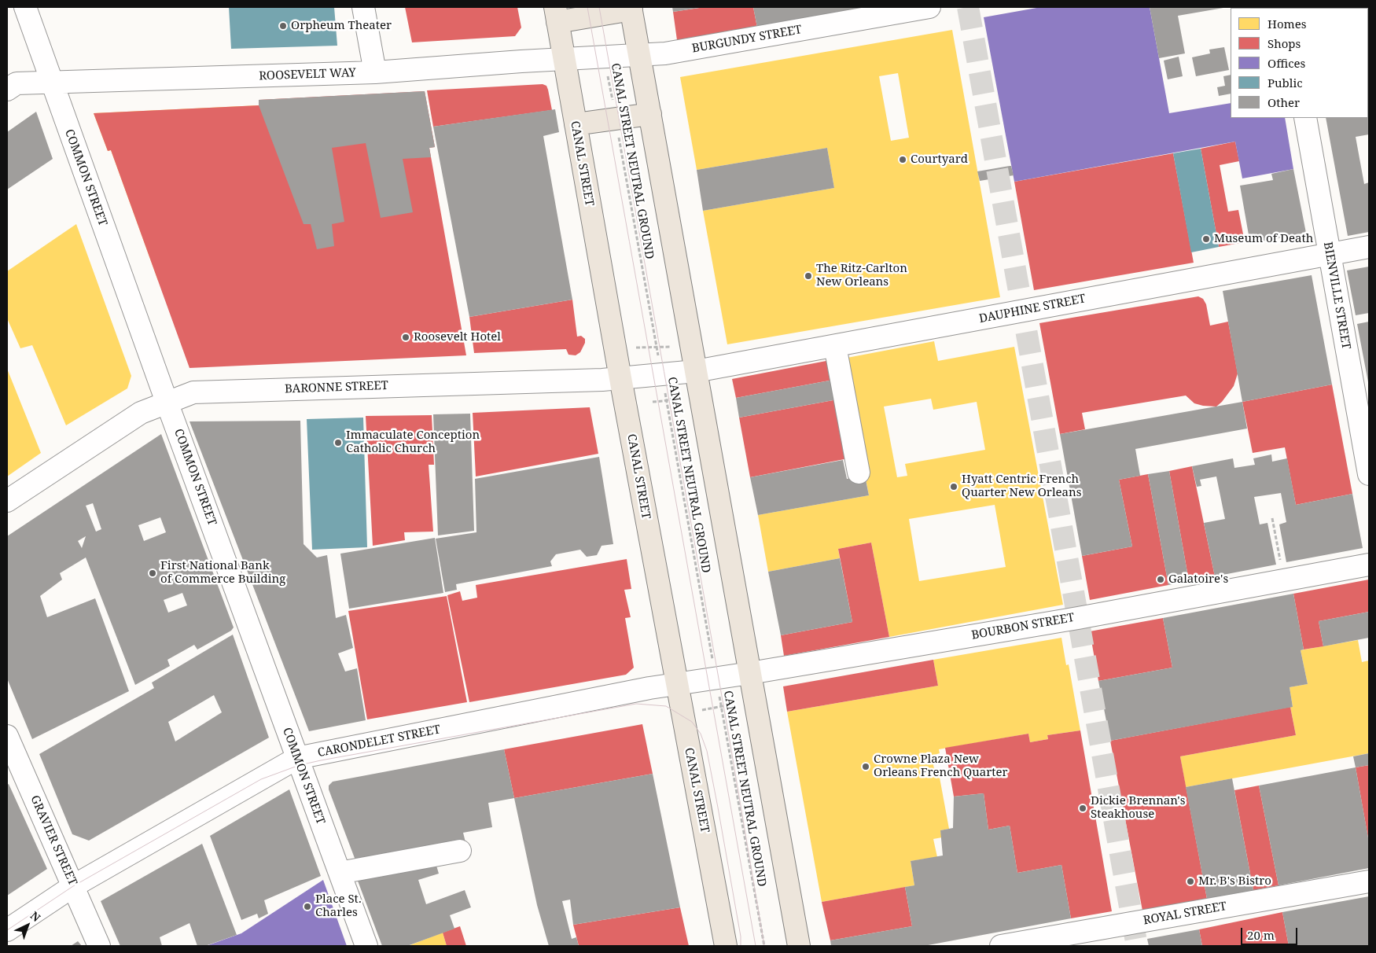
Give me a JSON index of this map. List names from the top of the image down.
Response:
{
  "streets": {
    "main road": ["CANAL STREET"],
    "street": [
      "BURGUNDY STREET",
      "ROOSEVELT WAY",
      "COMMON STREET",
      "BIENVILLE STREET",
      "DAUPHINE STREET",
      "BARONNE STREET",
      "BOURBON STREET",
      "CARONDELET STREET",
      "GRAVIER STREET",
      "ROYAL STREET"
    ],
    "path": ["CANAL STREET NEUTRAL GROUND"]
  },
  "crossings": [
    ["BURGUNDY STREET", "ROOSEVELT WAY"],
    ["BURGUNDY STREET", "CANAL STREET NEUTRAL GROUND"],
    ["BURGUNDY STREET", "CANAL STREET"],
    ["ROOSEVELT WAY", "CANAL STREET"],
    ["ROOSEVELT WAY", "COMMON STREET"],
    ["CANAL STREET NEUTRAL GROUND", "BARONNE STREET"],
    ["CANAL STREET NEUTRAL GROUND", "BOURBON STREET"],
    ["CANAL STREET", "BARONNE STREET"],
    ["CANAL STREET", "BOURBON STREET"],
    ["CANAL STREET", "CARONDELET STREET"],
    ["COMMON STREET", "BARONNE STREET"],
    ["COMMON STREET", "CARONDELET STREET"],
    ["BIENVILLE STREET", "DAUPHINE STREET"],
    ["DAUPHINE STREET", "BARONNE STREET"],
    ["BOURBON STREET", "CARONDELET STREET"],
    ["CARONDELET STREET", "GRAVIER STREET"]
  ],
  "places": [
    "Orpheum Theater",
    "Courtyard",
    "Museum of Death",
    "The Ritz-Carlton New Orleans",
    "Roosevelt Hotel",
    "Immaculate Conception Catholic Church",
    "Hyatt Centric French Quarter New Orleans",
    "First National Bank of Commerce Building",
    "Galatoire's",
    "Crowne Plaza New Orleans French Quarter",
    "Dickie Brennan's Steakhouse",
    "Mr. B's Bistro",
    "Place St. Charles"
  ],
  "legend": [
    "Homes",
    "Shops",
    "Offices",
    "Public",
    "Other"
  ],
  "scale_bar": "20 m",
  "north": "top right"
}
